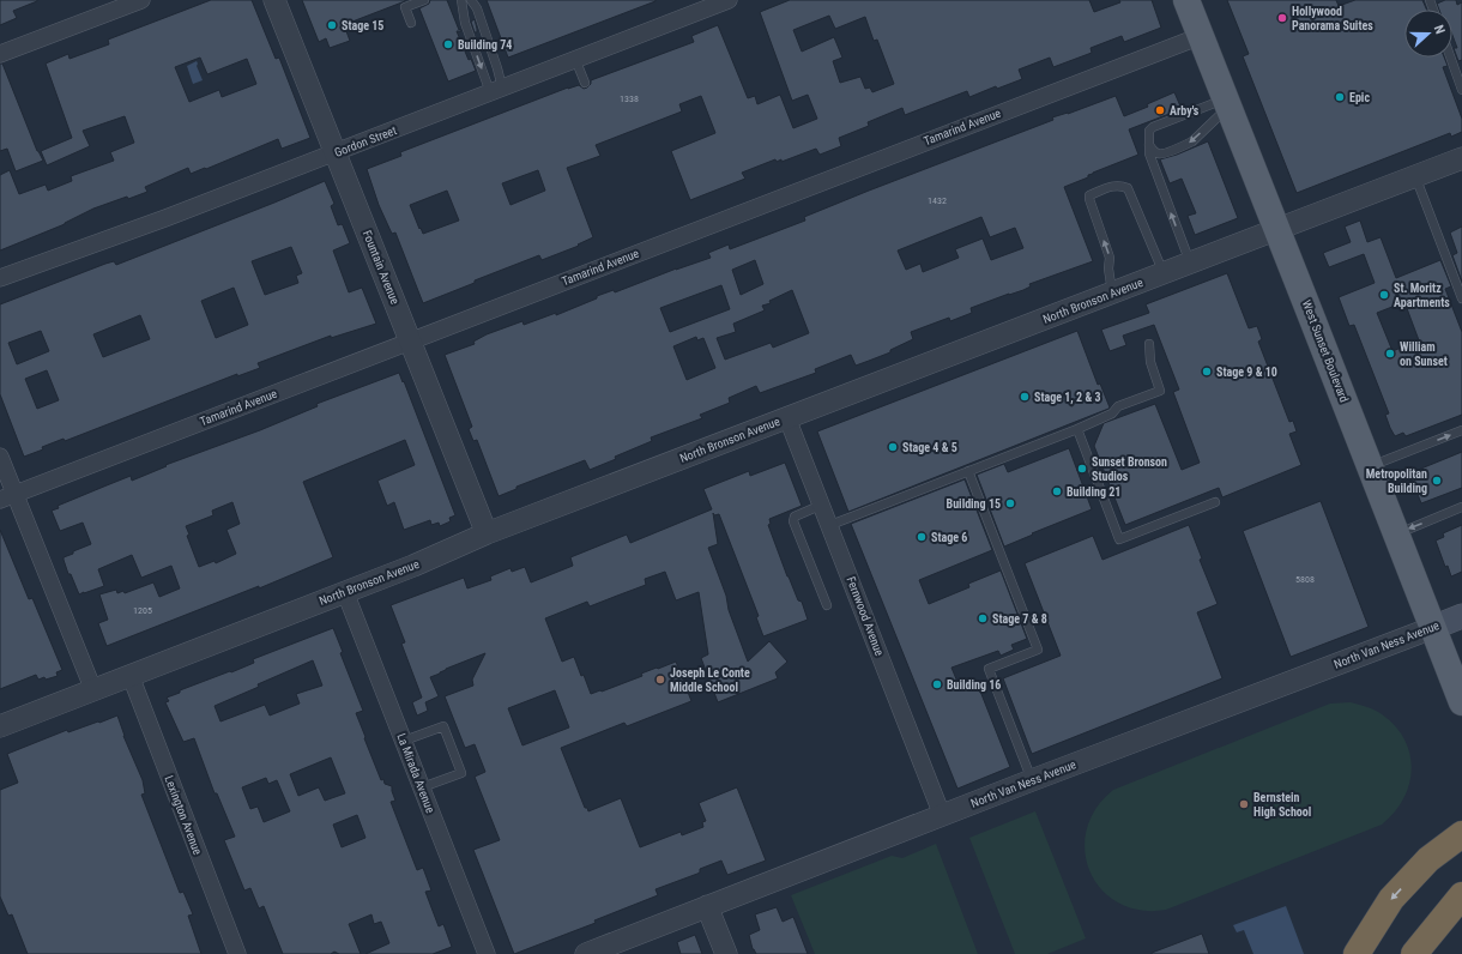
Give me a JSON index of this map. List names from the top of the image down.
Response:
{
  "streets": {
    "main road": ["West Sunset Boulevard", "North Van Ness Avenue"],
    "street": [
      "Tamarind Avenue",
      "Gordon Street",
      "Fountain Avenue",
      "North Bronson Avenue",
      "Fernwood Avenue",
      "La Mirada Avenue",
      "Lexington Avenue"
    ]
  },
  "crossings": [
    ["Tamarind Avenue", "Fountain Avenue"],
    ["Tamarind Avenue", "West Sunset Boulevard"],
    ["Gordon Street", "Fountain Avenue"],
    ["Fountain Avenue", "North Bronson Avenue"],
    ["North Bronson Avenue", "West Sunset Boulevard"],
    ["North Bronson Avenue", "Fernwood Avenue"],
    ["North Bronson Avenue", "La Mirada Avenue"],
    ["North Bronson Avenue", "Lexington Avenue"],
    ["West Sunset Boulevard", "North Van Ness Avenue"],
    ["Fernwood Avenue", "North Van Ness Avenue"]
  ],
  "places": [
    "Hollywood Panorama Suites",
    "Stage 15",
    "Building 74",
    "Epic",
    "Arby's",
    "St. Moritz Apartments",
    "William on Sunset",
    "Stage 9 & 10",
    "Stage 1, 2 & 3",
    "Stage 4 & 5",
    "Sunset Bronson Studios",
    "Metropolitan Building",
    "Building 21",
    "Building 15",
    "Stage 6",
    "Stage 7 & 8",
    "Joseph Le Conte Middle School",
    "Building 16",
    "Bernstein High School"
  ],
  "house_numbers": [
    "1338",
    "1432",
    "5808",
    "1205"
  ],
  "north": "right"
}
